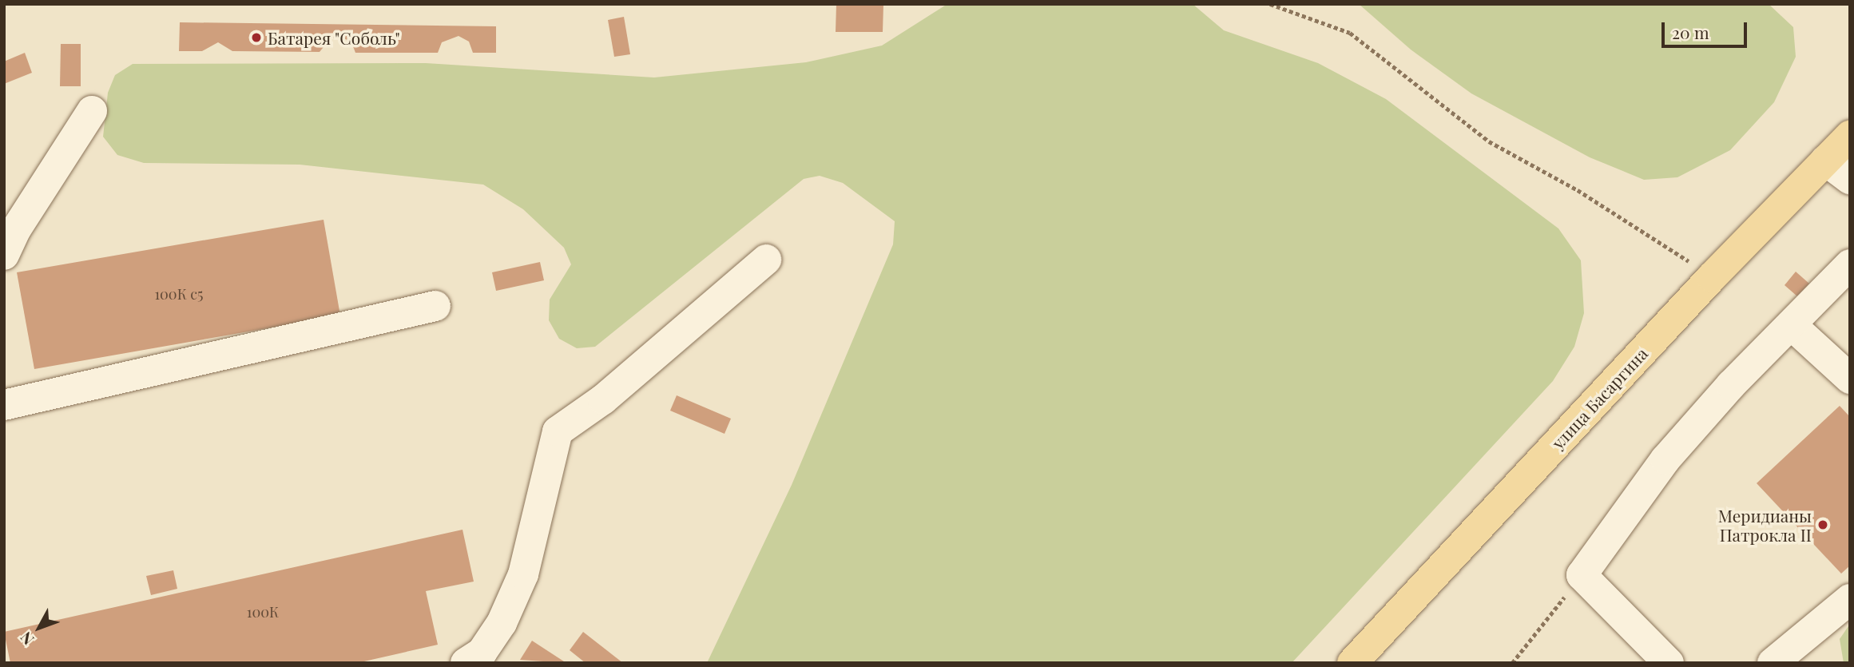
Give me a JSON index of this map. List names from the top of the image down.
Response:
{
  "streets": {
    "main road": ["улица Басаргина"]
  },
  "places": ["Батарея \"Соболь\"", "Меридианы Патрокла II"],
  "house_numbers": ["100К с5", "100К"],
  "scale_bar": "20 m",
  "north": "bottom left"
}
